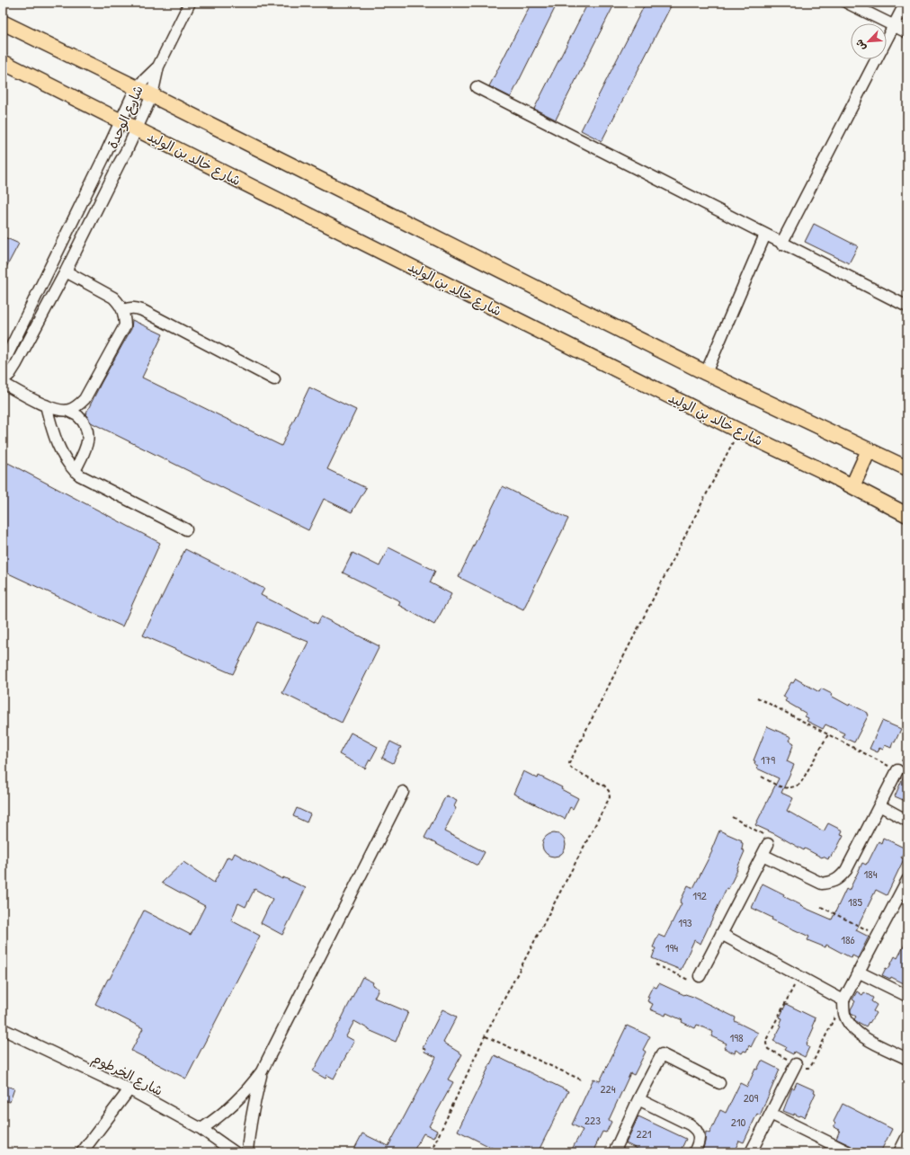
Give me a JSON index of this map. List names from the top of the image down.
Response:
{
  "streets": {
    "main road": ["شارع خالد بن الوليد"],
    "street": ["شارع الوحدة", "شارع الخرطوم"]
  },
  "crossings": [
    ["شارع الوحدة", "شارع خالد بن الوليد"]
  ],
  "house_numbers": [
    "179",
    "184",
    "192",
    "185",
    "193",
    "186",
    "194",
    "198",
    "224",
    "209",
    "223",
    "210",
    "221"
  ],
  "north": "bottom left"
}
